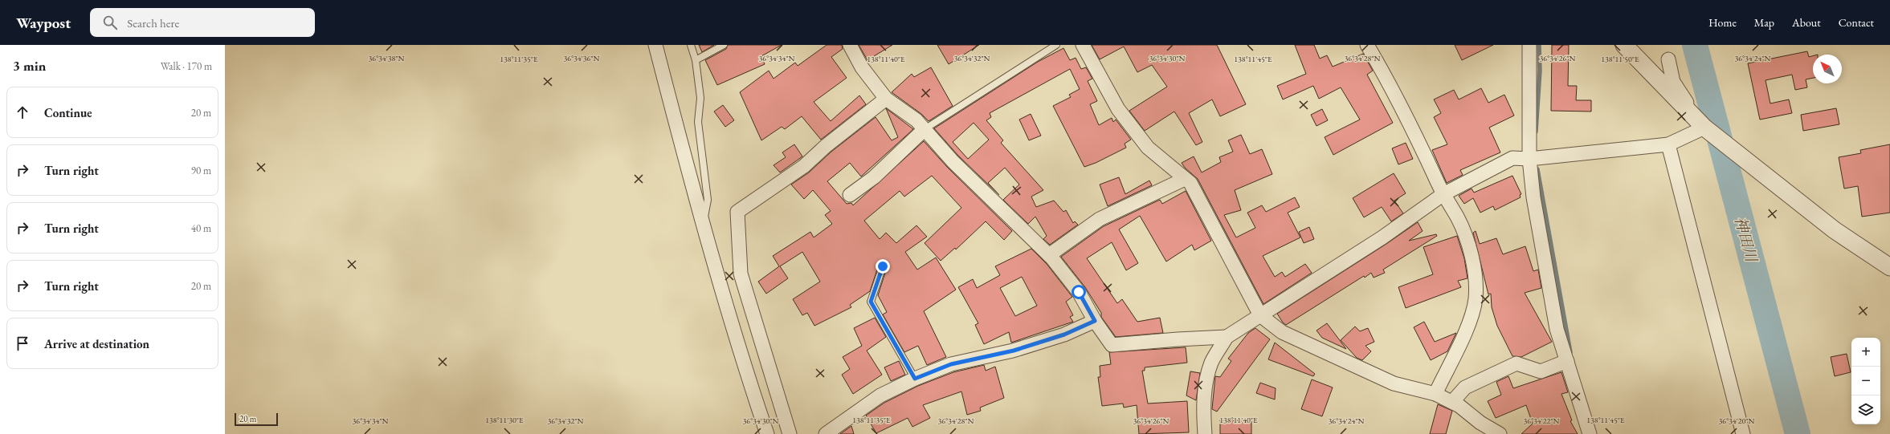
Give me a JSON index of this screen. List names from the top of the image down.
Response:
{
  "water": ["神田川"],
  "scale_bar": "20 m",
  "north": "top left",
  "page": {
    "header": "Waypost",
    "search": "Search here",
    "nav": [
      "Home",
      "Map",
      "About",
      "Contact"
    ],
    "heading": ["3 min", "Walk · 170 m"],
    "list": [
      ["Continue", "20 m"],
      ["Turn right", "90 m"],
      ["Turn right", "40 m"],
      ["Turn right", "20 m"],
      "Arrive at destination"
    ],
    "map_buttons": ["+", "−"],
    "scale": "20 m"
  },
  "coordinates": [
    "36°34'38\"N",
    "36°34'36\"N",
    "36°34'34\"N",
    "36°34'32\"N",
    "36°34'30\"N",
    "36°34'28\"N",
    "36°34'26\"N",
    "36°34'24\"N",
    "138°11'50\"E",
    "138°11'35\"E",
    "138°11'40\"E",
    "138°11'45\"E",
    "138°11'30\"E",
    "36°34'22\"N",
    "36°34'20\"N"
  ]
}
